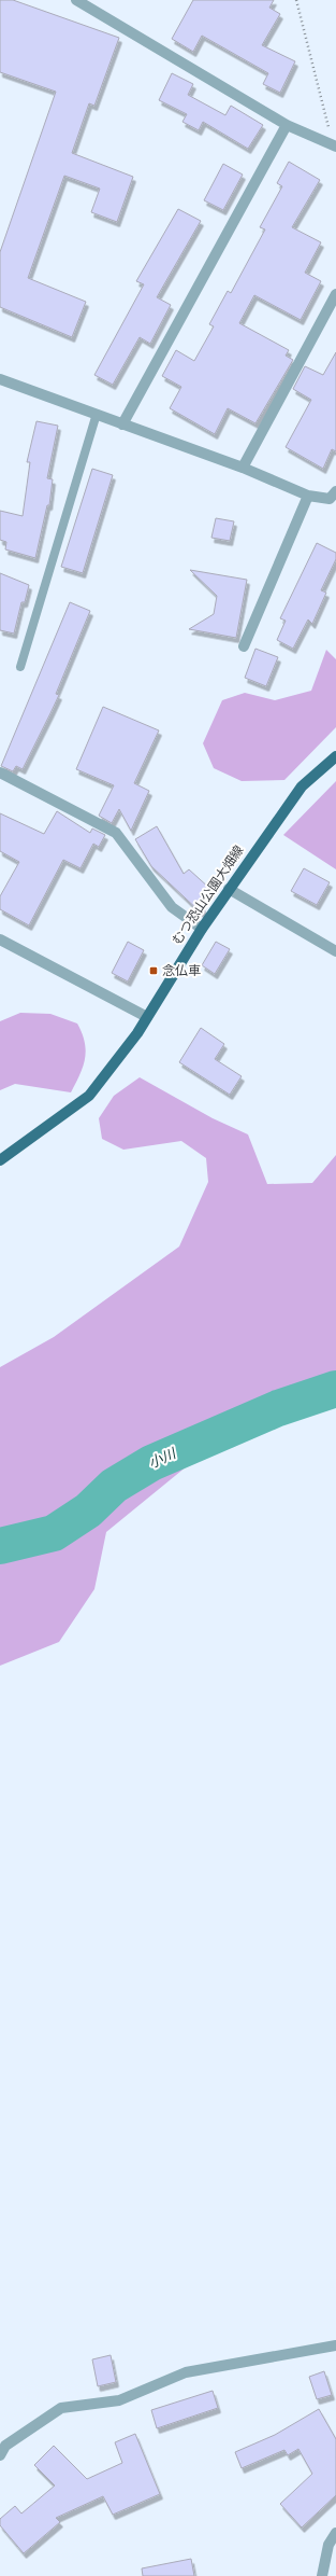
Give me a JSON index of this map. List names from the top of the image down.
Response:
{
  "streets": {
    "main road": ["むつ恐山公園大畑線"]
  },
  "water": ["小川"],
  "places": {
    "transit": ["念仏車"]
  }
}
